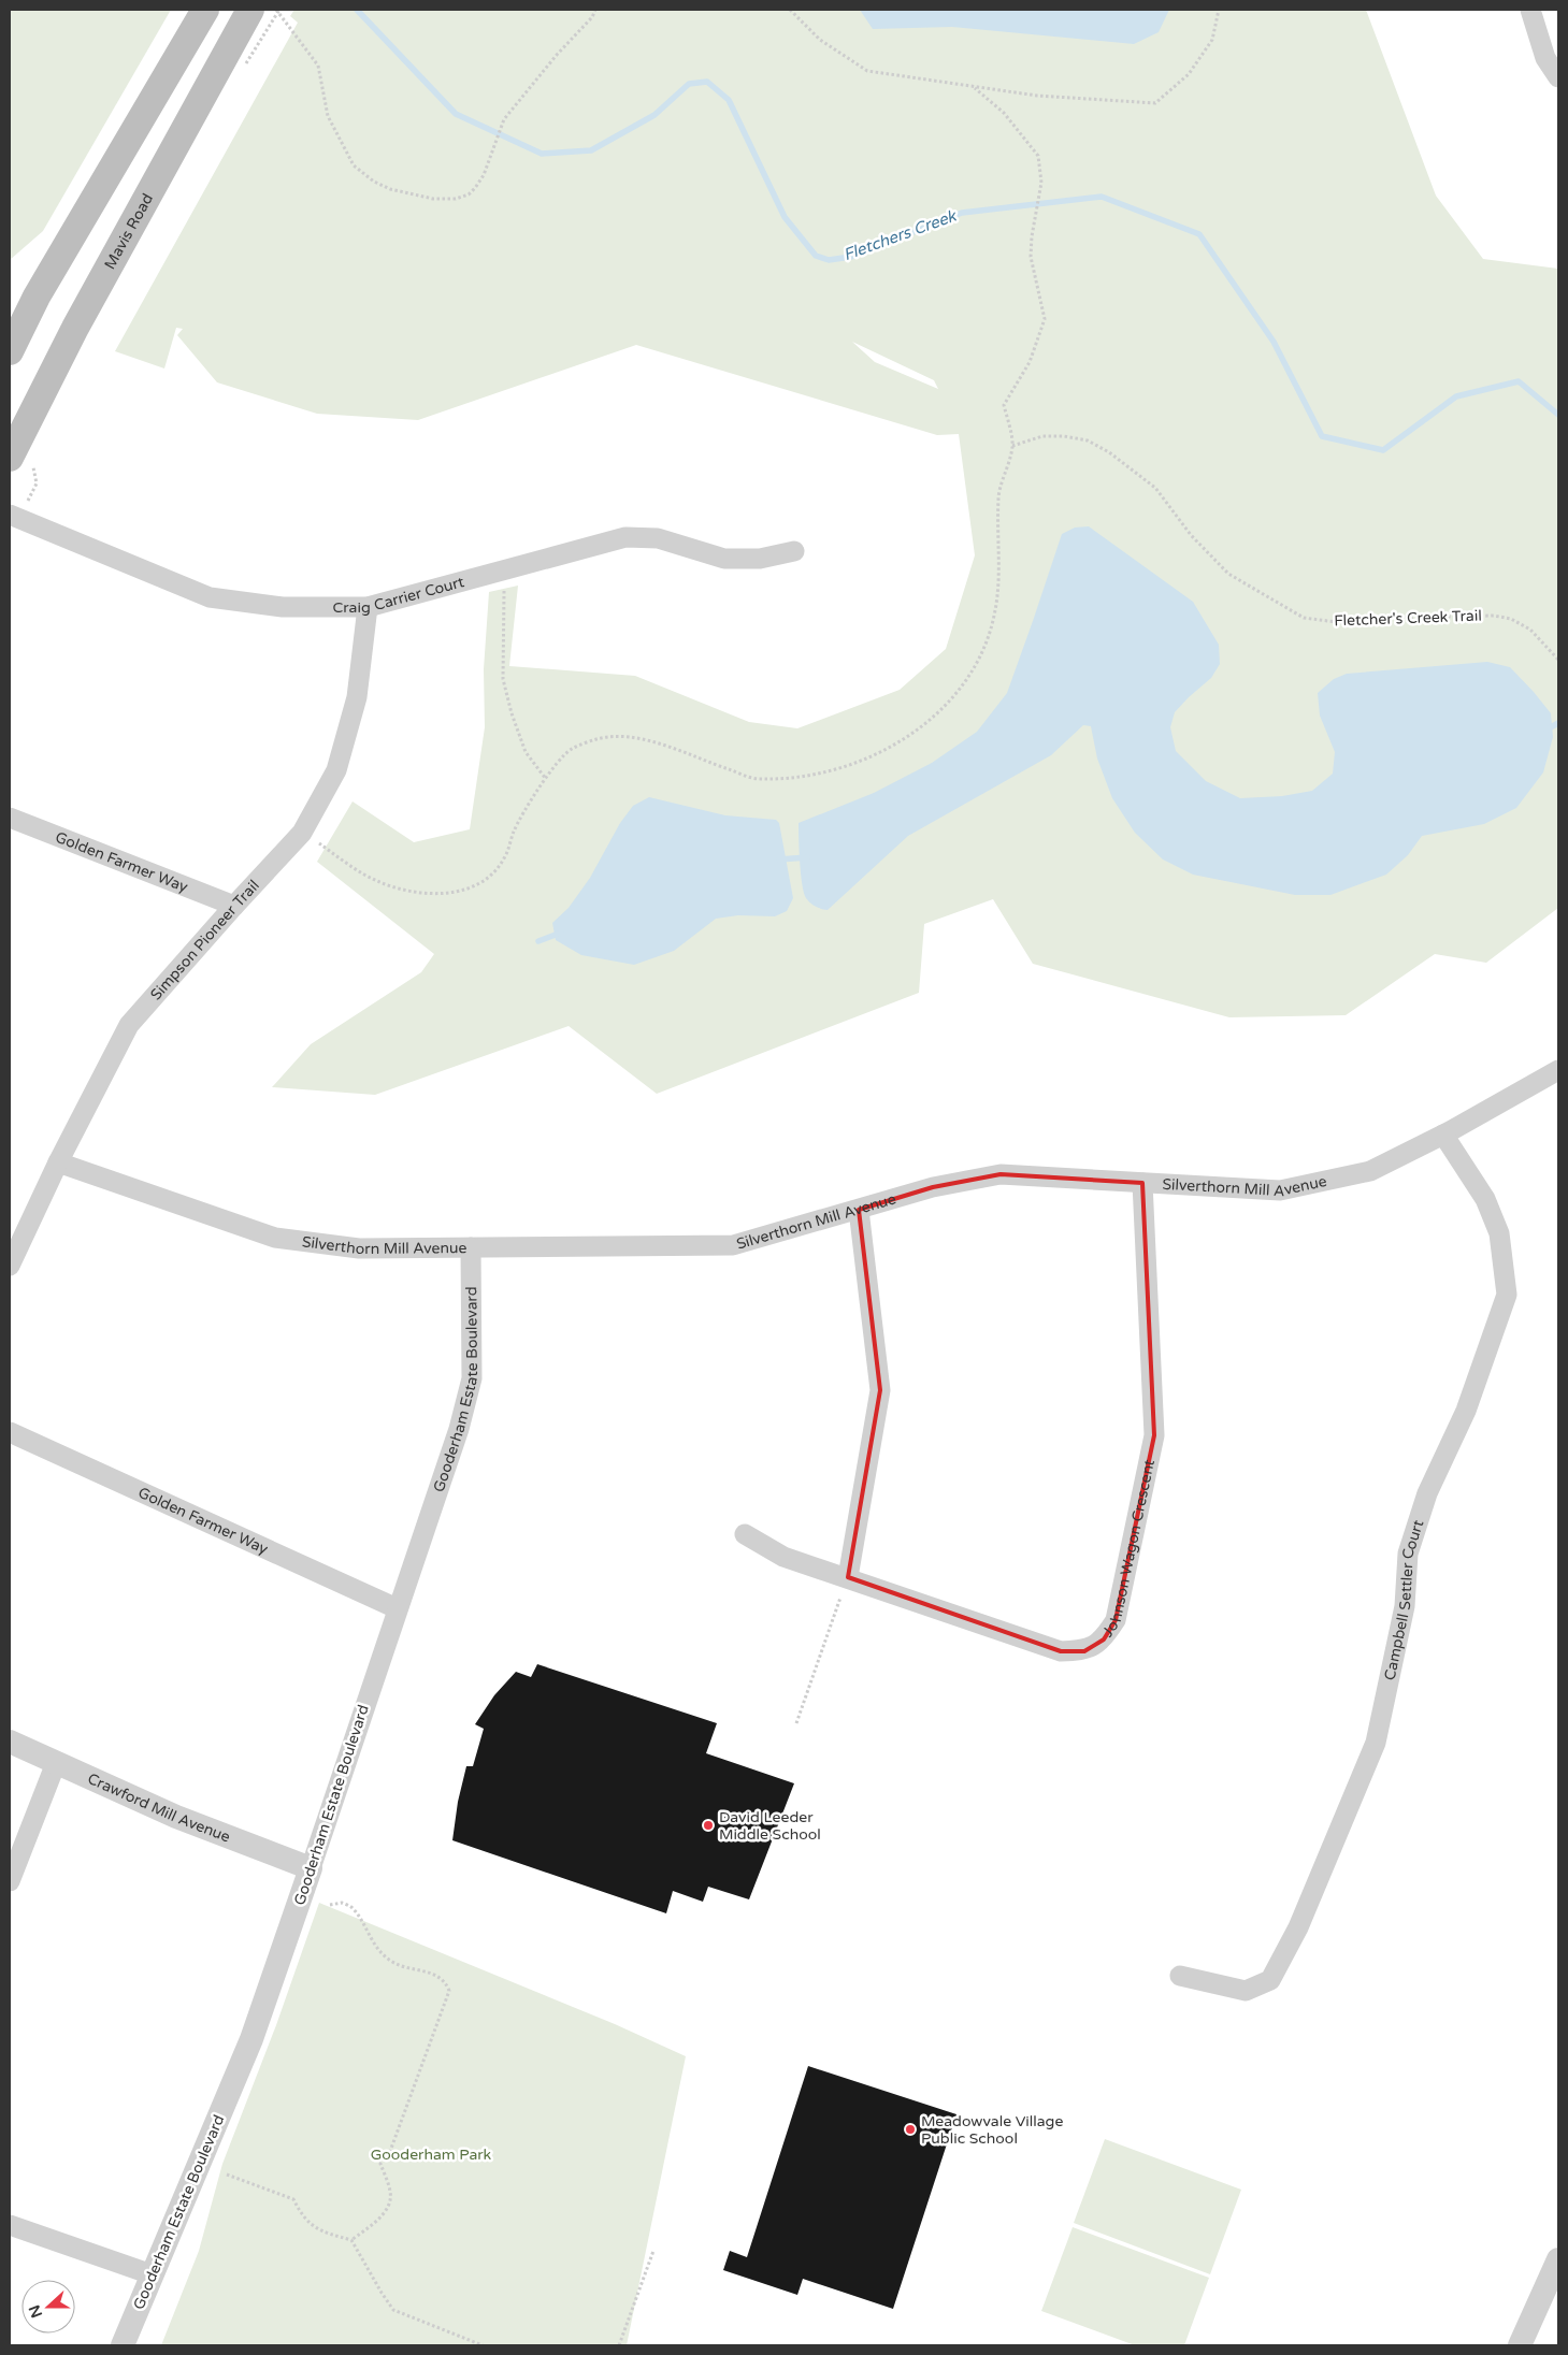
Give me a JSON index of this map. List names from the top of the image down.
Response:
{
  "streets": {
    "main road": ["Mavis Road"],
    "street": [
      "Craig Carrier Court",
      "Golden Farmer Way",
      "Simpson Pioneer Trail",
      "Silverthorn Mill Avenue",
      "Gooderham Estate Boulevard",
      "Johnson Wagon Crescent",
      "Campbell Settler Court",
      "Crawford Mill Avenue"
    ],
    "path": ["Fletcher's Creek Trail"]
  },
  "crossings": [
    ["Craig Carrier Court", "Simpson Pioneer Trail"],
    ["Golden Farmer Way", "Simpson Pioneer Trail"],
    ["Golden Farmer Way", "Gooderham Estate Boulevard"],
    ["Simpson Pioneer Trail", "Silverthorn Mill Avenue"],
    ["Silverthorn Mill Avenue", "Gooderham Estate Boulevard"],
    ["Silverthorn Mill Avenue", "Johnson Wagon Crescent"],
    ["Silverthorn Mill Avenue", "Campbell Settler Court"],
    ["Gooderham Estate Boulevard", "Crawford Mill Avenue"]
  ],
  "water": ["Fletchers Creek"],
  "parks": ["Gooderham Park"],
  "places": ["David Leeder Middle School", "Meadowvale Village Public School"],
  "north": "left"
}
